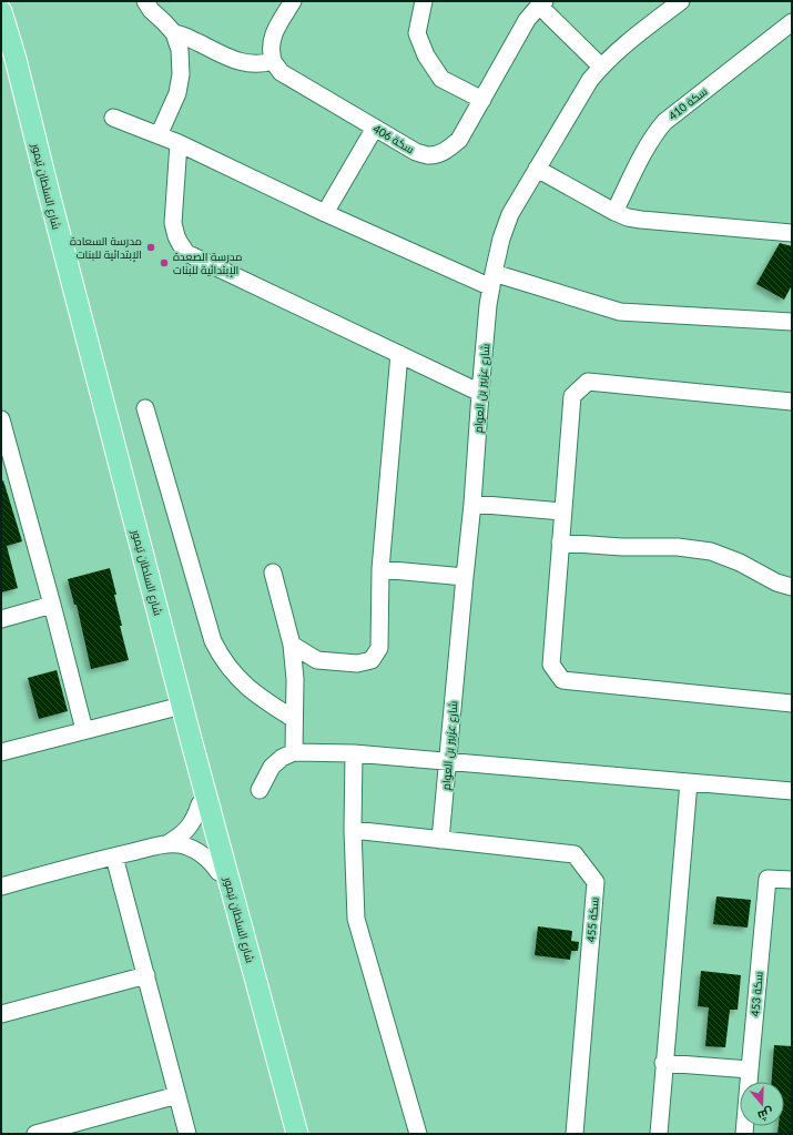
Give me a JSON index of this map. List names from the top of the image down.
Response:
{
  "streets": {
    "main road": ["شارع السلطان تيمور"],
    "street": [
      "سكة 410",
      "سكة 406",
      "شارع عزبير بن العوام",
      "سكة 455",
      "سكة 453"
    ]
  },
  "crossings": [
    ["شارع عزبير بن العوام", "سكة 455"]
  ],
  "places": ["مدرسة السعادة الإبتدائية للبنات", "مدرسة الصعدة الإبتدائية للبنات"],
  "north": "bottom"
}
